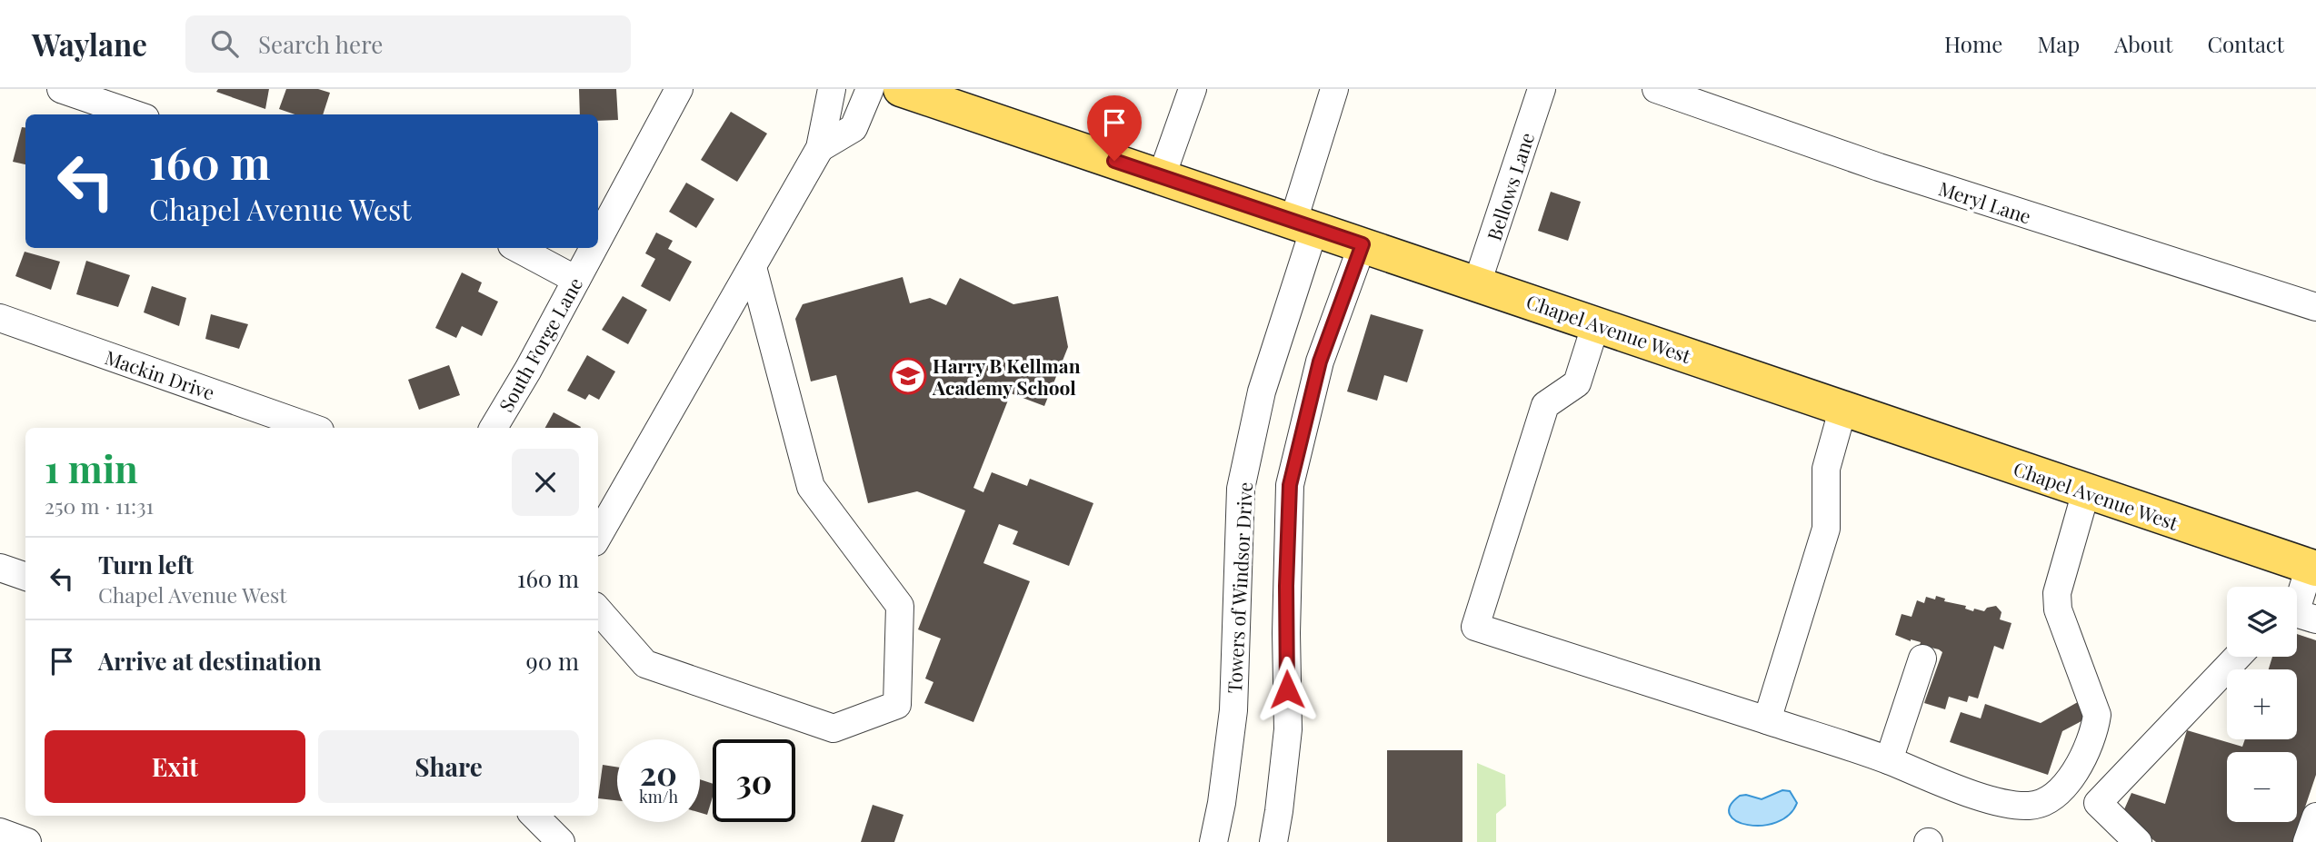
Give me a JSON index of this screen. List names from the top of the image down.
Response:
{
  "streets": {
    "main road": ["Chapel Avenue West"],
    "street": [
      "Bellows Lane",
      "Meryl Lane",
      "South Forge Lane",
      "Mackin Drive",
      "Towers of Windsor Drive"
    ]
  },
  "crossings": [
    ["Bellows Lane", "Chapel Avenue West"],
    ["Chapel Avenue West", "Towers of Windsor Drive"]
  ],
  "places": {
    "school or university": ["Harry B Kellman Academy School"]
  },
  "page": {
    "header": "Waylane",
    "search": "Search here",
    "nav": [
      "Home",
      "Map",
      "About",
      "Contact"
    ],
    "turn": ["160 m", "Chapel Avenue West"],
    "heading": ["1 min", "250 m · 11:31"],
    "list": [
      {
        "name": "Turn left",
        "note": "Chapel Avenue West",
        "value": "160 m"
      },
      {
        "name": "Arrive at destination",
        "value": "90 m"
      }
    ],
    "map_buttons": ["+", "−"],
    "buttons": ["Exit", "Share"],
    "speed": "20 km/h",
    "limit": "30"
  }
}
